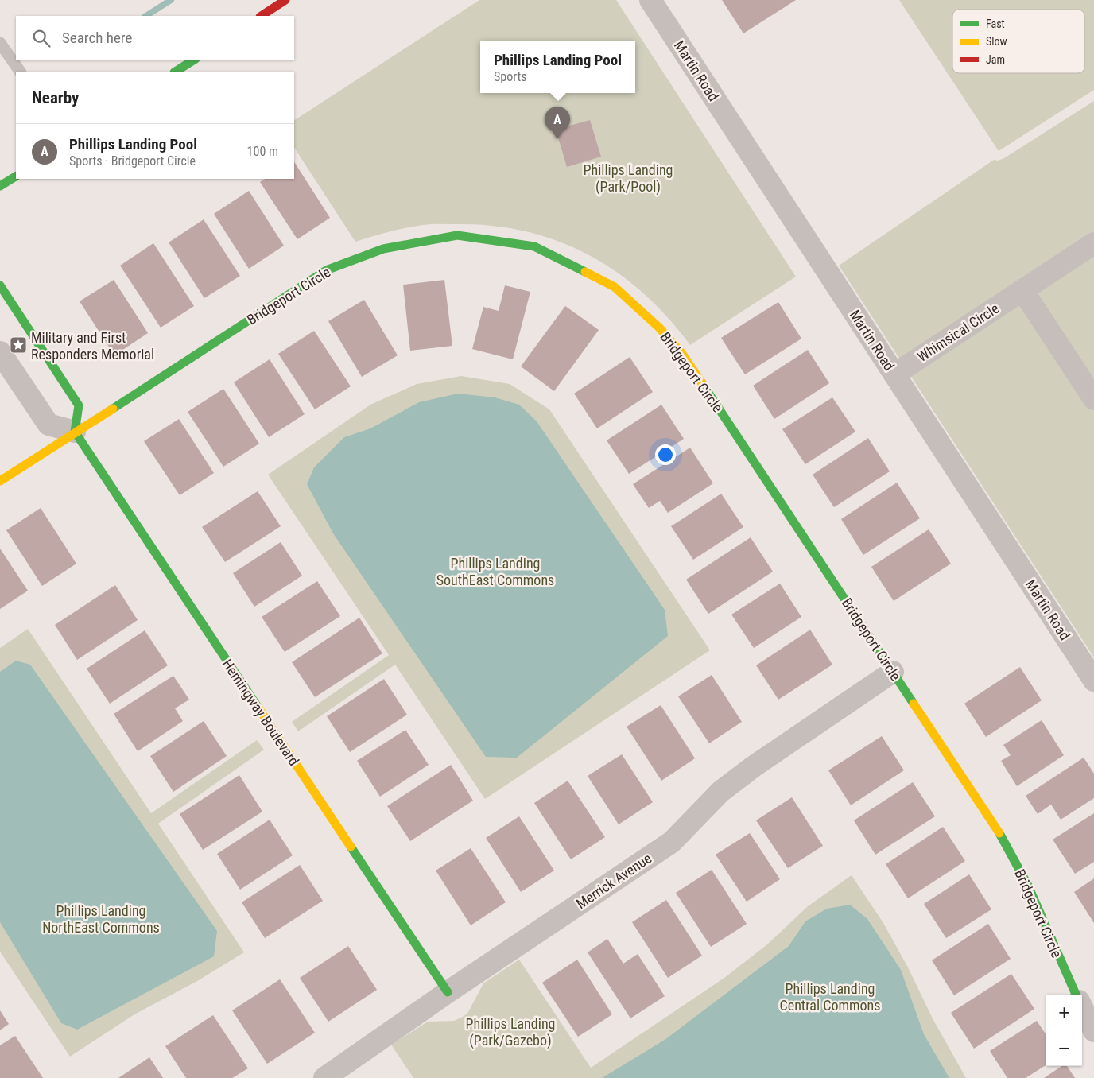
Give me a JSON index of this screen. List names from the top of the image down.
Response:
{
  "streets": {
    "street": [
      "Martin Road",
      "Bridgeport Circle",
      "Whimsical Circle",
      "Hemingway Boulevard",
      "Merrick Avenue"
    ]
  },
  "crossings": [
    ["Martin Road", "Whimsical Circle"],
    ["Bridgeport Circle", "Hemingway Boulevard"],
    ["Bridgeport Circle", "Merrick Avenue"],
    ["Hemingway Boulevard", "Merrick Avenue"]
  ],
  "parks": [
    "Phillips Landing (Park/Pool)",
    "Phillips Landing SouthEast Commons",
    "Phillips Landing NorthEast Commons",
    "Phillips Landing Central Commons",
    "Phillips Landing (Park/Gazebo)"
  ],
  "places": {
    "place": ["Military and First Responders Memorial"]
  },
  "legend": ["Fast", "Slow", "Jam"],
  "page": {
    "search": "Search here",
    "popup": ["Phillips Landing Pool", "Sports"],
    "heading": "Nearby",
    "pins": "A",
    "list": [
      {
        "mark": "A",
        "name": "Phillips Landing Pool",
        "note": "Sports · Bridgeport Circle",
        "value": "100 m"
      }
    ],
    "map_buttons": ["+", "−"]
  }
}
